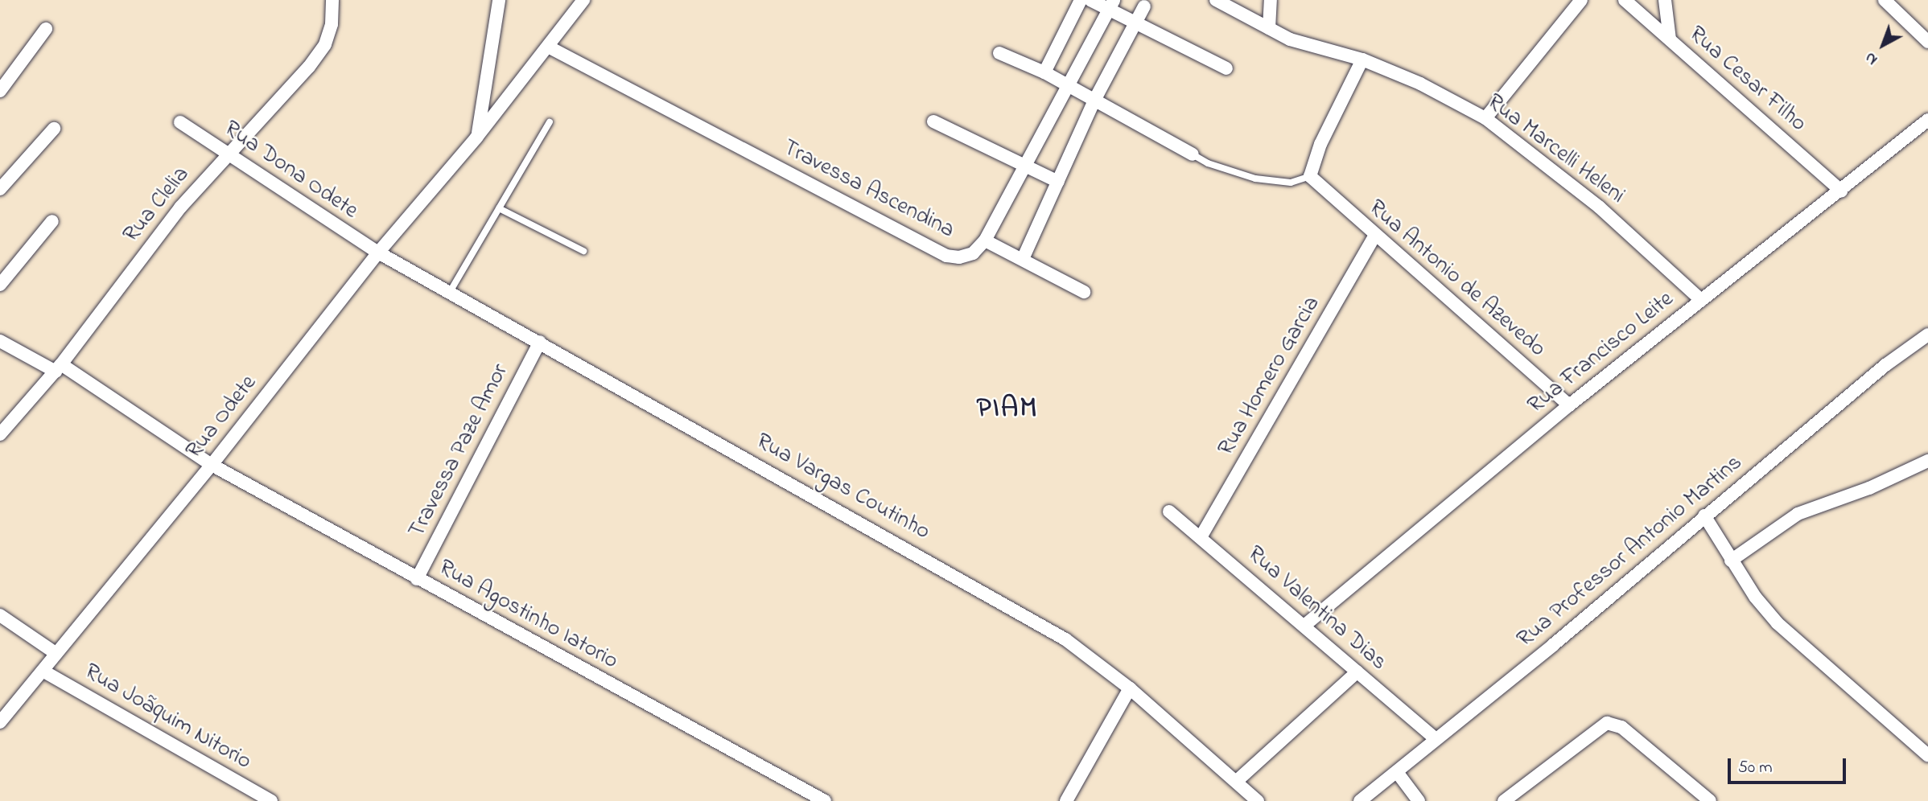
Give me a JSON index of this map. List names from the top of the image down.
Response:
{
  "streets": {
    "street": [
      "Rua Cesar Filho",
      "Rua Marcelli Heleni",
      "Rua Dona Odete",
      "Travessa Ascendina",
      "Rua Clelia",
      "Rua Antonio de Azevedo",
      "Rua Francisco Leite",
      "Rua Homero Garcia",
      "Rua Odete",
      "Travessa Paze Amor",
      "Rua Vargas Coutinho",
      "Rua Professor Antonio Martins",
      "Rua Valentina Dias",
      "Rua Agostinho Iatorio",
      "Rua Joãquim Nitorio"
    ]
  },
  "crossings": [
    ["Rua Cesar Filho", "Rua Francisco Leite"],
    ["Rua Marcelli Heleni", "Rua Francisco Leite"],
    ["Rua Dona Odete", "Rua Clelia"],
    ["Rua Dona Odete", "Rua Odete"],
    ["Rua Dona Odete", "Rua Vargas Coutinho"],
    ["Travessa Ascendina", "Rua Odete"],
    ["Rua Clelia", "Rua Agostinho Iatorio"],
    ["Rua Antonio de Azevedo", "Rua Francisco Leite"],
    ["Rua Antonio de Azevedo", "Rua Homero Garcia"],
    ["Rua Francisco Leite", "Rua Valentina Dias"],
    ["Rua Homero Garcia", "Rua Valentina Dias"],
    ["Rua Odete", "Rua Vargas Coutinho"],
    ["Rua Odete", "Rua Agostinho Iatorio"],
    ["Rua Odete", "Rua Joãquim Nitorio"],
    ["Travessa Paze Amor", "Rua Vargas Coutinho"],
    ["Travessa Paze Amor", "Rua Agostinho Iatorio"],
    ["Rua Professor Antonio Martins", "Rua Valentina Dias"]
  ],
  "districts": ["PIAM"],
  "scale_bar": "50 m",
  "north": "bottom left"
}
